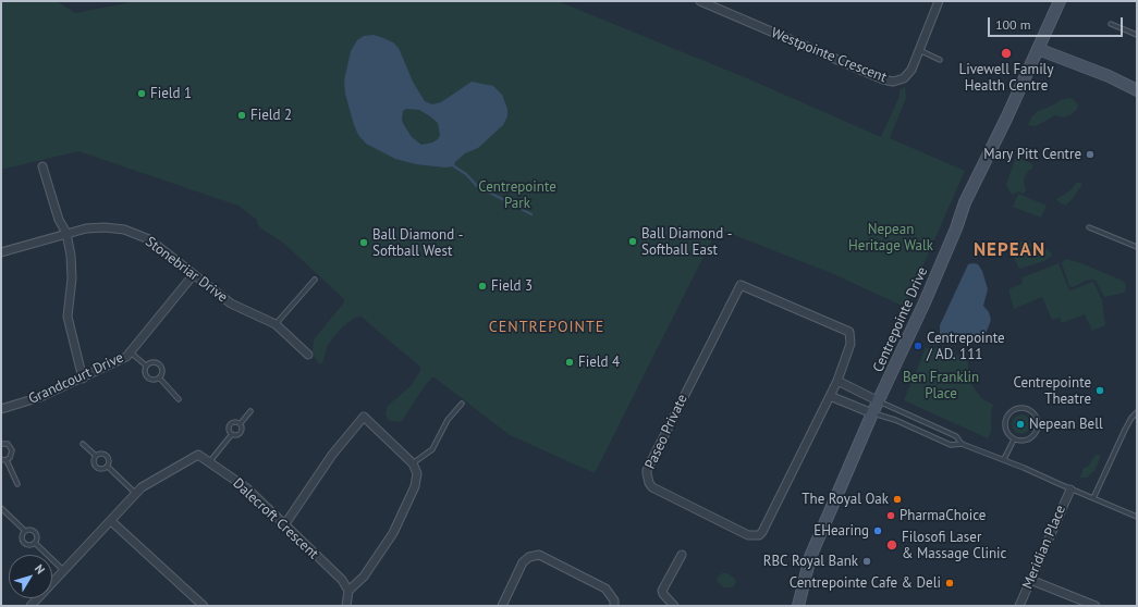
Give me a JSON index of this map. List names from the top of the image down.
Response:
{
  "streets": {
    "street": [
      "Westpointe Crescent",
      "Stonebriar Drive",
      "Centrepointe Drive",
      "Grandcourt Drive",
      "Paseo Private",
      "Dalecroft Crescent",
      "Meridian Place"
    ]
  },
  "crossings": [
    ["Stonebriar Drive", "Grandcourt Drive"]
  ],
  "districts": ["NEPEAN", "CENTREPOINTE"],
  "parks": ["Centrepointe Park", "Nepean Heritage Walk", "Ben Franklin Place"],
  "places": [
    "Livewell Family Health Centre",
    "Field 1",
    "Field 2",
    "Mary Pitt Centre",
    "Ball Diamond - Softball East",
    "Ball Diamond - Softball West",
    "Field 3",
    "Centrepointe / AD. 111",
    "Field 4",
    "Centrepointe Theatre",
    "Nepean Bell",
    "The Royal Oak",
    "PharmaChoice",
    "EHearing",
    "Filosofi Laser & Massage Clinic",
    "RBC Royal Bank",
    "Centrepointe Cafe & Deli"
  ],
  "scale_bar": "100 m",
  "north": "top right"
}
